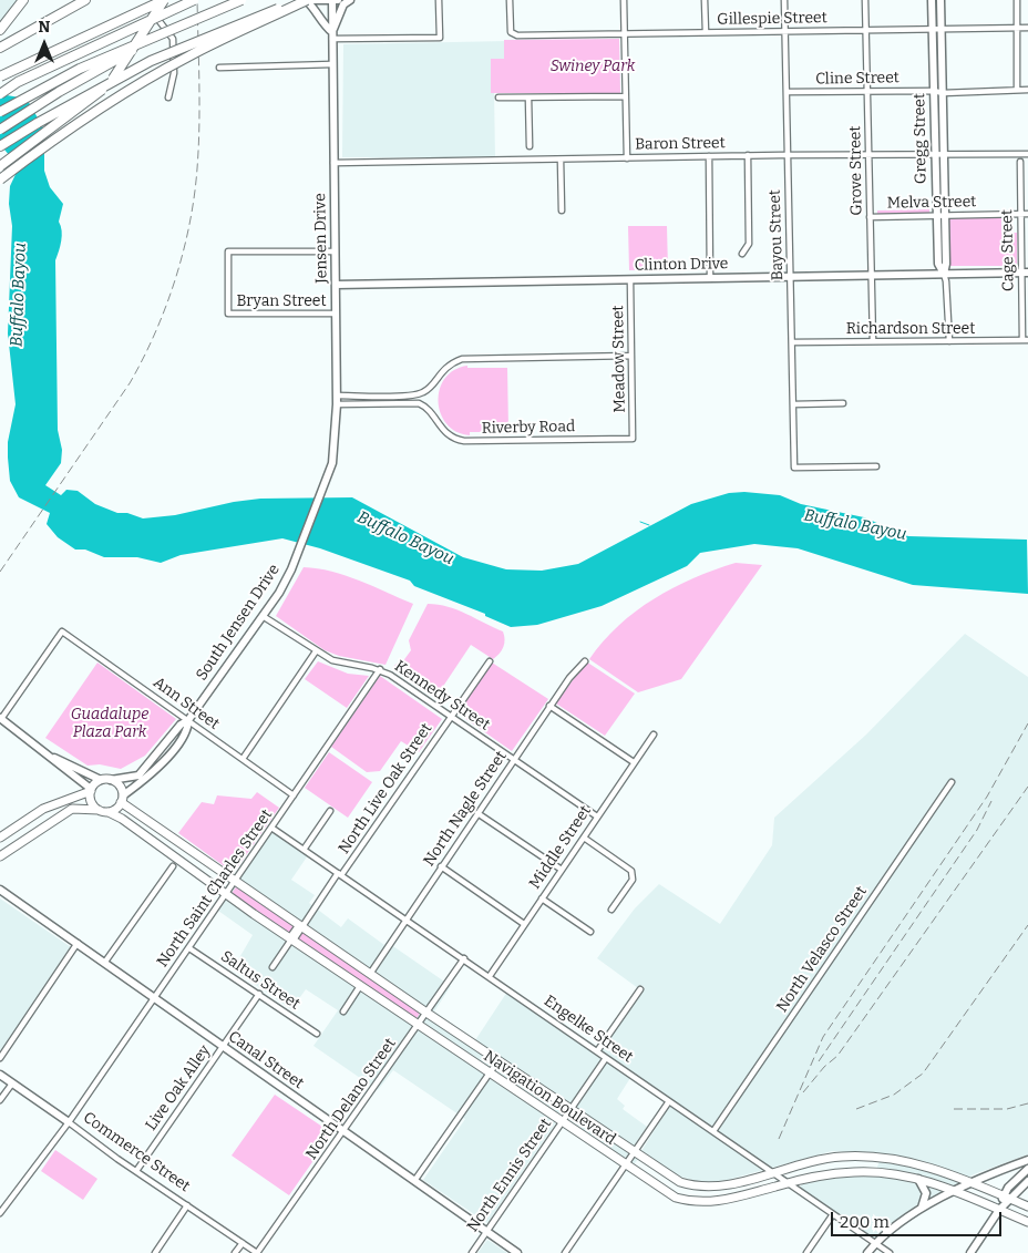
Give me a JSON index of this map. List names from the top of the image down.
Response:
{
  "streets": {
    "main road": [
      "Gregg Street",
      "Jensen Drive",
      "Clinton Drive",
      "South Jensen Drive",
      "Canal Street",
      "Navigation Boulevard",
      "Commerce Street"
    ],
    "street": [
      "Gillespie Street",
      "Cline Street",
      "Baron Street",
      "Grove Street",
      "Melva Street",
      "Bayou Street",
      "Cage Street",
      "Bryan Street",
      "Richardson Street",
      "Meadow Street",
      "Riverby Road",
      "Kennedy Street",
      "Ann Street",
      "North Live Oak Street",
      "North Nagle Street",
      "Middle Street",
      "North Saint Charles Street",
      "North Velasco Street",
      "Saltus Street",
      "Engelke Street",
      "Live Oak Alley",
      "North Delano Street",
      "North Ennis Street"
    ]
  },
  "crossings": [
    ["Gillespie Street", "Gregg Street"],
    ["Gillespie Street", "Grove Street"],
    ["Gillespie Street", "Bayou Street"],
    ["Cline Street", "Gregg Street"],
    ["Cline Street", "Grove Street"],
    ["Cline Street", "Bayou Street"],
    ["Gregg Street", "Baron Street"],
    ["Gregg Street", "Melva Street"],
    ["Gregg Street", "Clinton Drive"],
    ["Gregg Street", "Richardson Street"],
    ["Baron Street", "Grove Street"],
    ["Baron Street", "Bayou Street"],
    ["Baron Street", "Jensen Drive"],
    ["Grove Street", "Melva Street"],
    ["Grove Street", "Clinton Drive"],
    ["Grove Street", "Richardson Street"],
    ["Melva Street", "Cage Street"],
    ["Bayou Street", "Clinton Drive"],
    ["Bayou Street", "Richardson Street"],
    ["Jensen Drive", "Clinton Drive"],
    ["Jensen Drive", "Bryan Street"],
    ["Jensen Drive", "Riverby Road"],
    ["Jensen Drive", "South Jensen Drive"],
    ["Cage Street", "Clinton Drive"],
    ["Cage Street", "Richardson Street"],
    ["Clinton Drive", "Meadow Street"],
    ["Meadow Street", "Riverby Road"],
    ["South Jensen Drive", "Kennedy Street"],
    ["South Jensen Drive", "Ann Street"],
    ["South Jensen Drive", "Navigation Boulevard"],
    ["Kennedy Street", "North Live Oak Street"],
    ["Kennedy Street", "North Nagle Street"],
    ["Kennedy Street", "Middle Street"],
    ["Kennedy Street", "North Saint Charles Street"],
    ["Ann Street", "North Saint Charles Street"],
    ["North Live Oak Street", "Engelke Street"],
    ["North Live Oak Street", "Navigation Boulevard"],
    ["North Nagle Street", "Engelke Street"],
    ["North Nagle Street", "Navigation Boulevard"],
    ["Middle Street", "Engelke Street"],
    ["North Saint Charles Street", "Saltus Street"],
    ["North Saint Charles Street", "Engelke Street"],
    ["North Saint Charles Street", "Canal Street"],
    ["North Saint Charles Street", "Navigation Boulevard"],
    ["North Saint Charles Street", "Commerce Street"],
    ["North Velasco Street", "Engelke Street"],
    ["Engelke Street", "Navigation Boulevard"],
    ["Engelke Street", "North Delano Street"],
    ["Engelke Street", "North Ennis Street"],
    ["Canal Street", "Live Oak Alley"],
    ["Canal Street", "North Delano Street"],
    ["Canal Street", "North Ennis Street"],
    ["Live Oak Alley", "Commerce Street"],
    ["Navigation Boulevard", "North Delano Street"],
    ["Navigation Boulevard", "North Ennis Street"],
    ["North Delano Street", "Commerce Street"]
  ],
  "water": ["Buffalo Bayou"],
  "parks": ["Swiney Park", "Guadalupe Plaza Park"],
  "scale_bar": "200 m",
  "north": "top"
}
